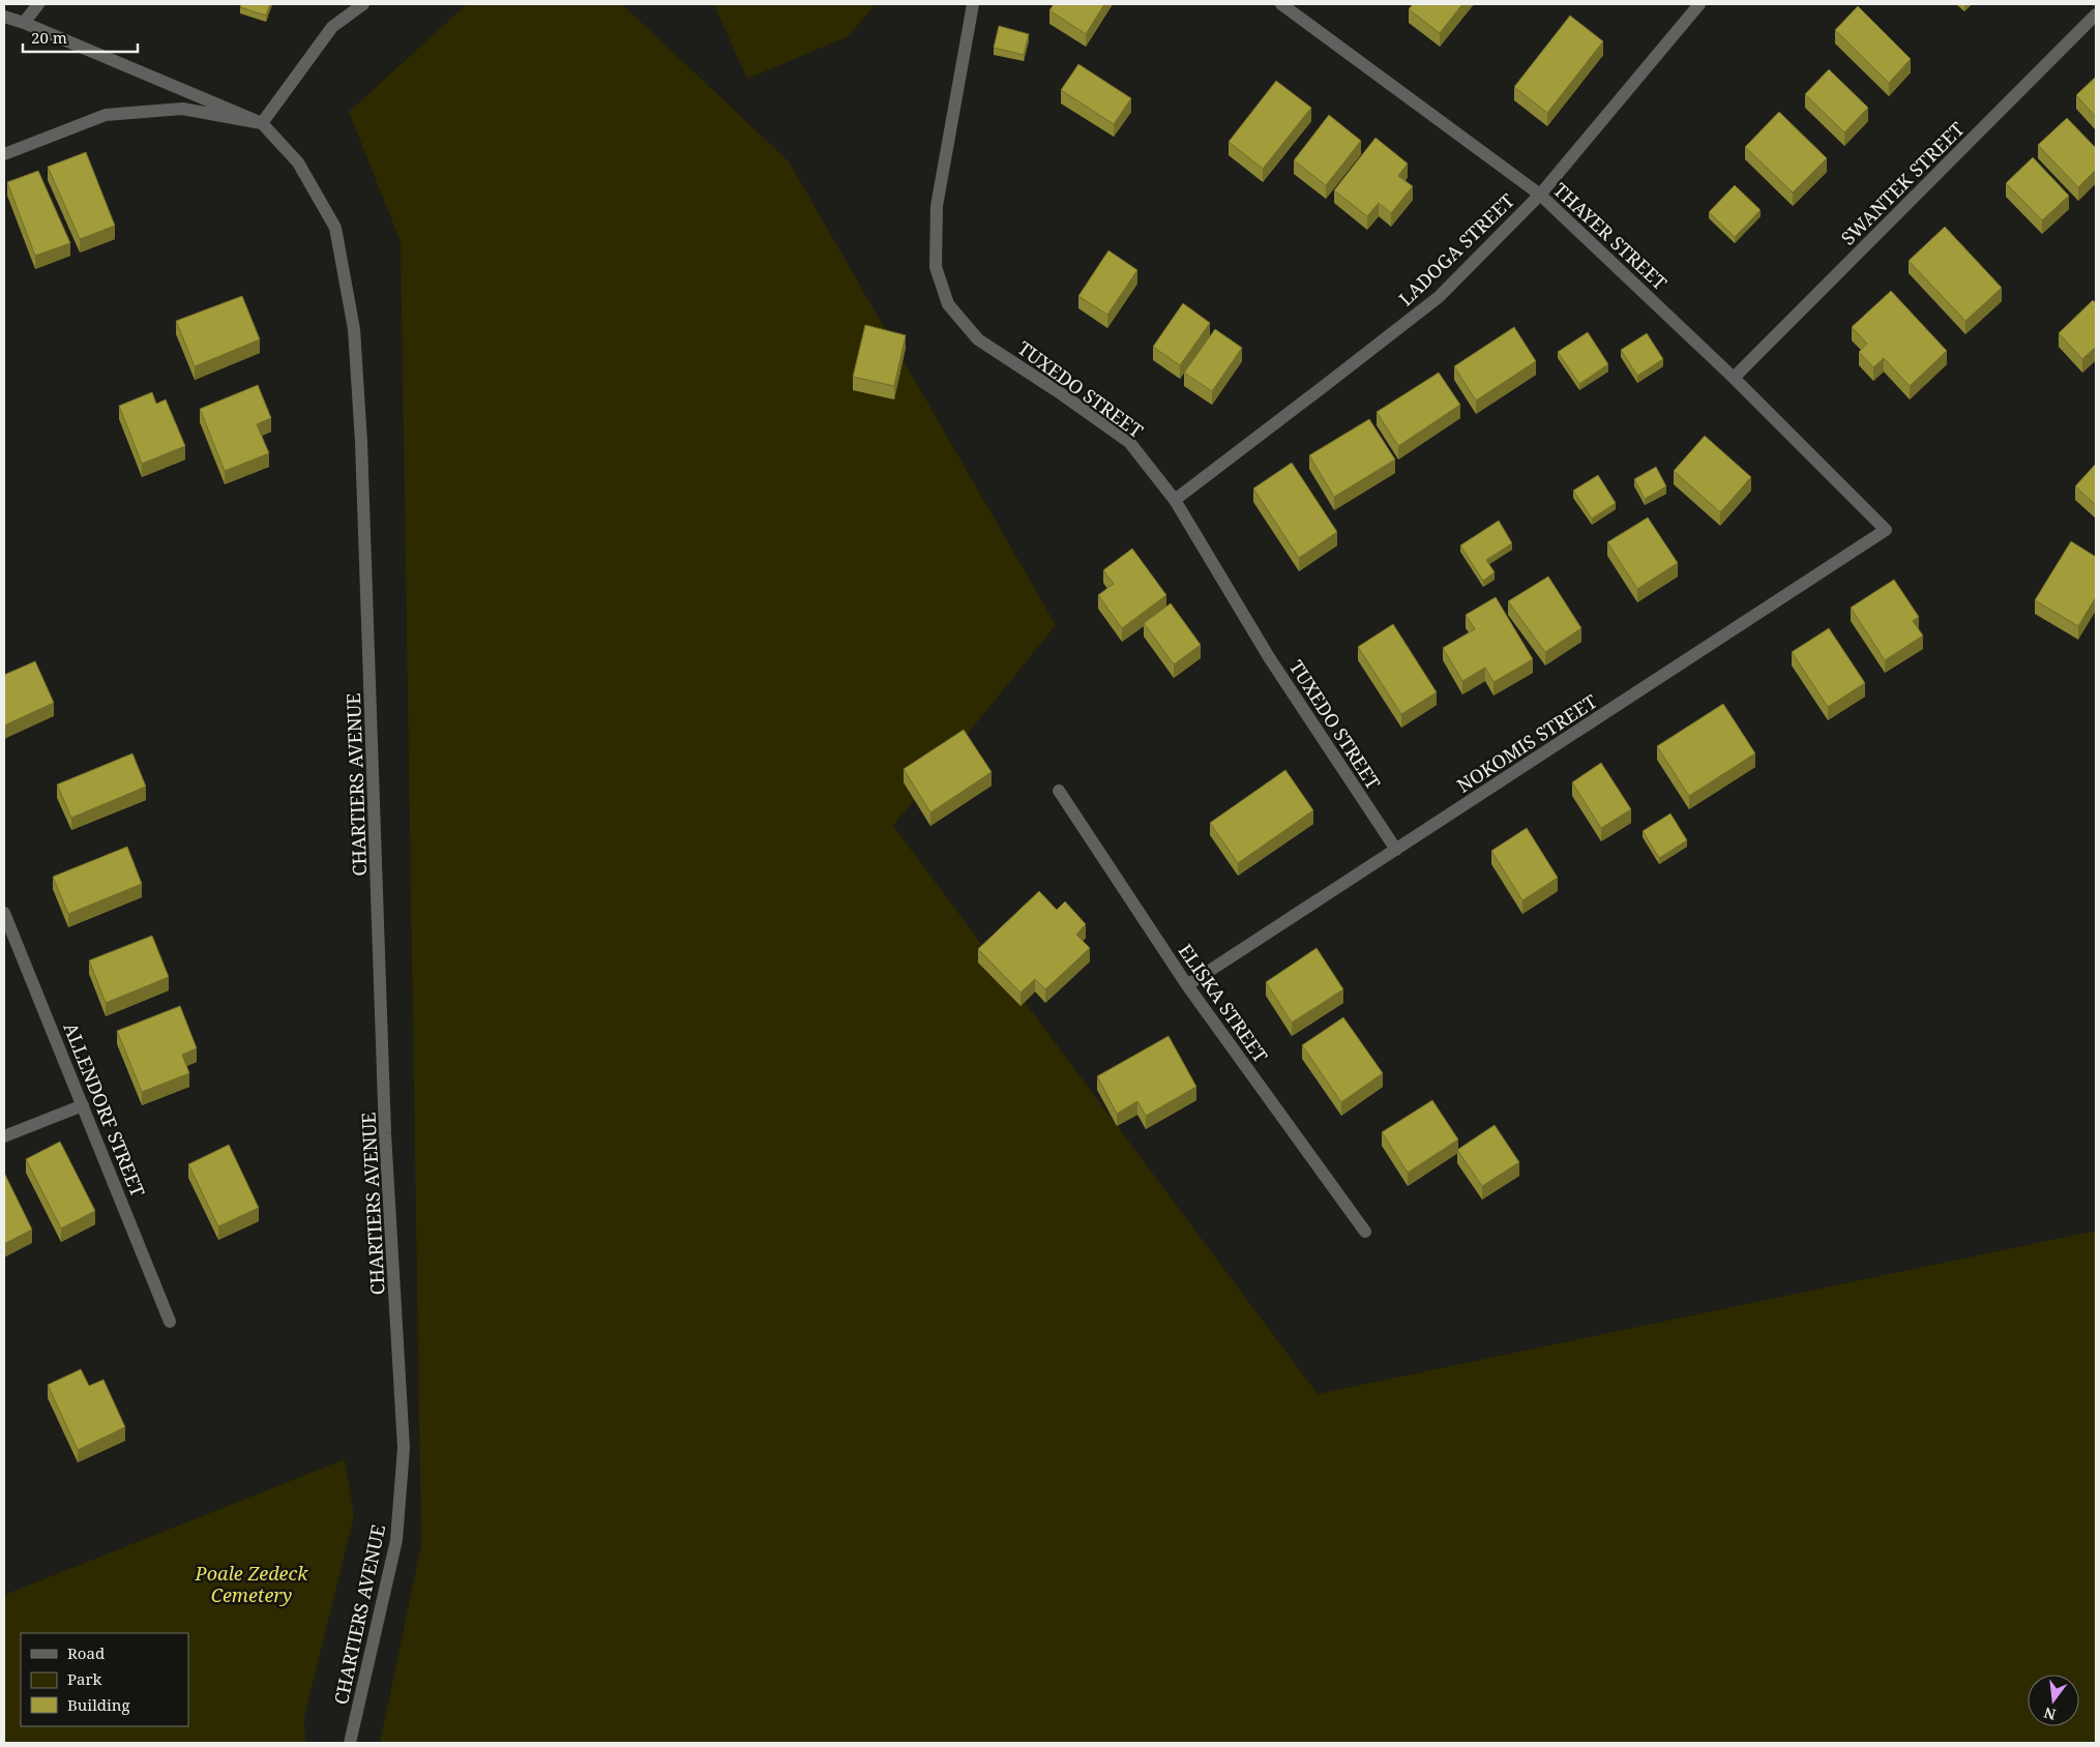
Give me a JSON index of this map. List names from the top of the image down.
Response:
{
  "streets": {
    "street": [
      "SWANTEK STREET",
      "THAYER STREET",
      "LADOGA STREET",
      "TUXEDO STREET",
      "NOKOMIS STREET",
      "CHARTIERS AVENUE",
      "ELISKA STREET",
      "ALLENDORF STREET"
    ]
  },
  "crossings": [
    ["SWANTEK STREET", "THAYER STREET"],
    ["THAYER STREET", "LADOGA STREET"],
    ["THAYER STREET", "NOKOMIS STREET"],
    ["LADOGA STREET", "TUXEDO STREET"],
    ["TUXEDO STREET", "NOKOMIS STREET"],
    ["NOKOMIS STREET", "ELISKA STREET"]
  ],
  "parks": ["Poale Zedeck Cemetery"],
  "legend": ["Road", "Park", "Building"],
  "scale_bar": "20 m",
  "north": "bottom"
}
